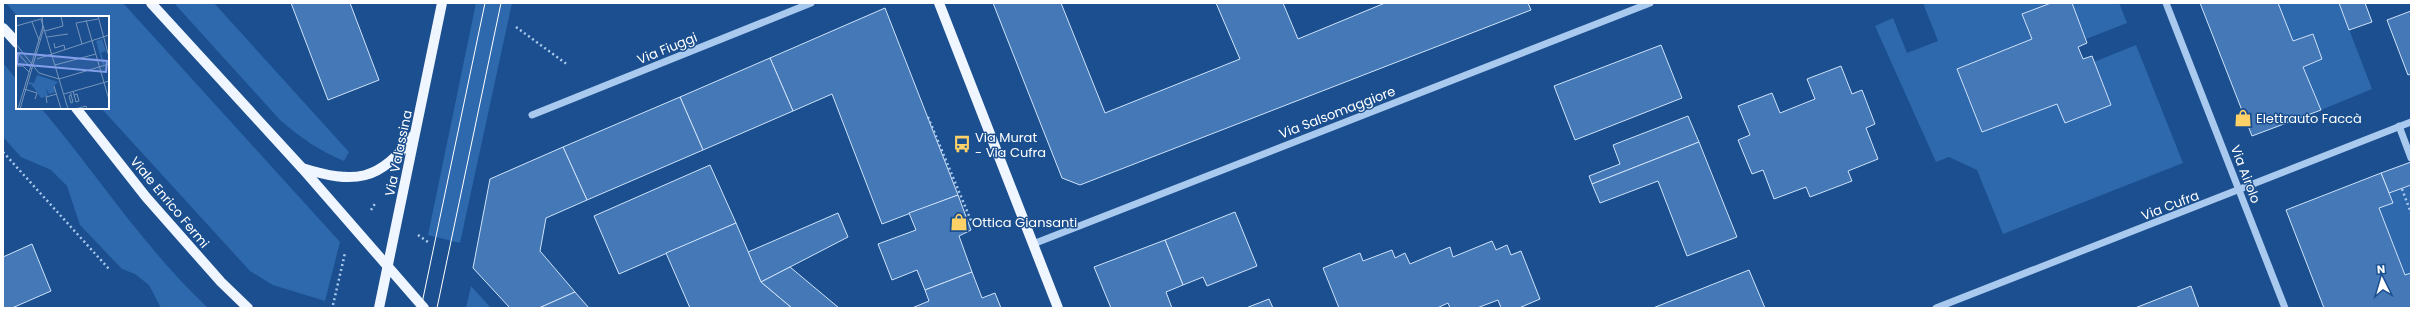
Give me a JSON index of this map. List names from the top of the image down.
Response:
{
  "streets": {
    "main road": ["Via Valassina", "Viale Enrico Fermi"],
    "street": [
      "Via Fiuggi",
      "Via Salsomaggiore",
      "Via Airolo",
      "Via Cufra"
    ]
  },
  "crossings": [
    ["Via Airolo", "Via Cufra"]
  ],
  "places": {
    "shop": ["Elettrauto Faccà", "Ottica Giansanti"],
    "bus stop": ["Via Murat - Via Cufra"]
  },
  "north": "top"
}
